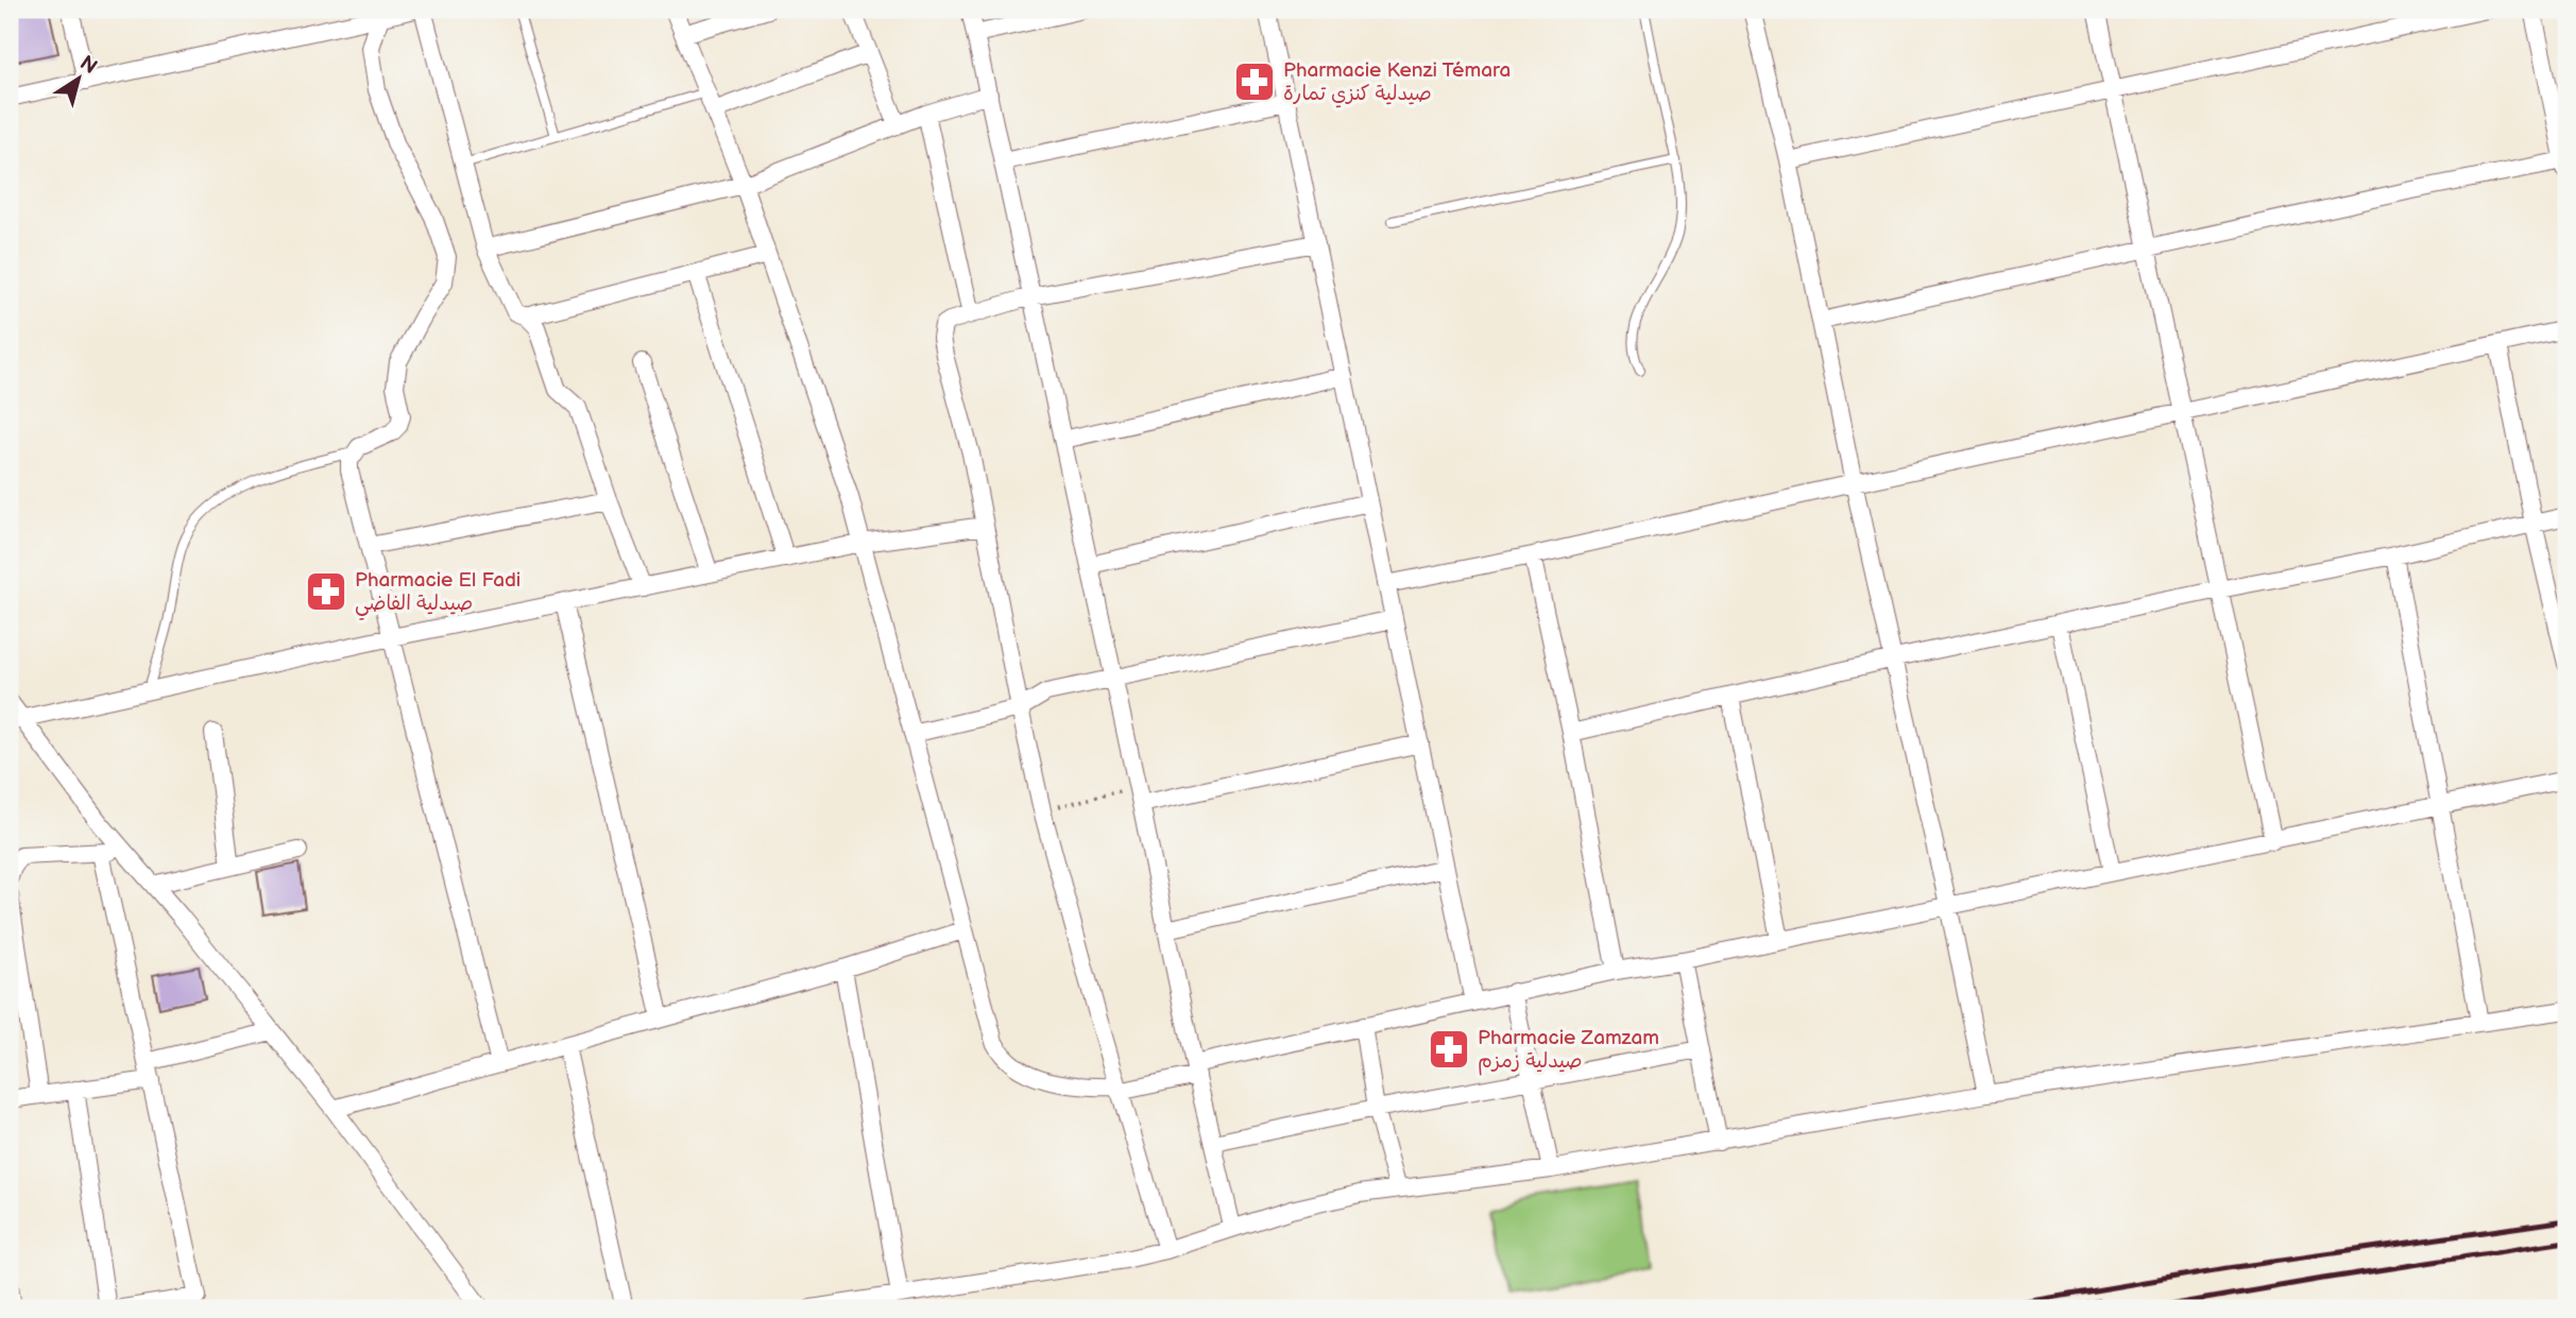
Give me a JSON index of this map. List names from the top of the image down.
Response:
{
  "places": {
    "pharmacy": ["Pharmacie Kenzi Témara صيدلية كنزي تمارة", "Pharmacie El Fadi صيدلية الفاضي", "Pharmacie Zamzam صيدلية زمزم"]
  },
  "north": "top right"
}
